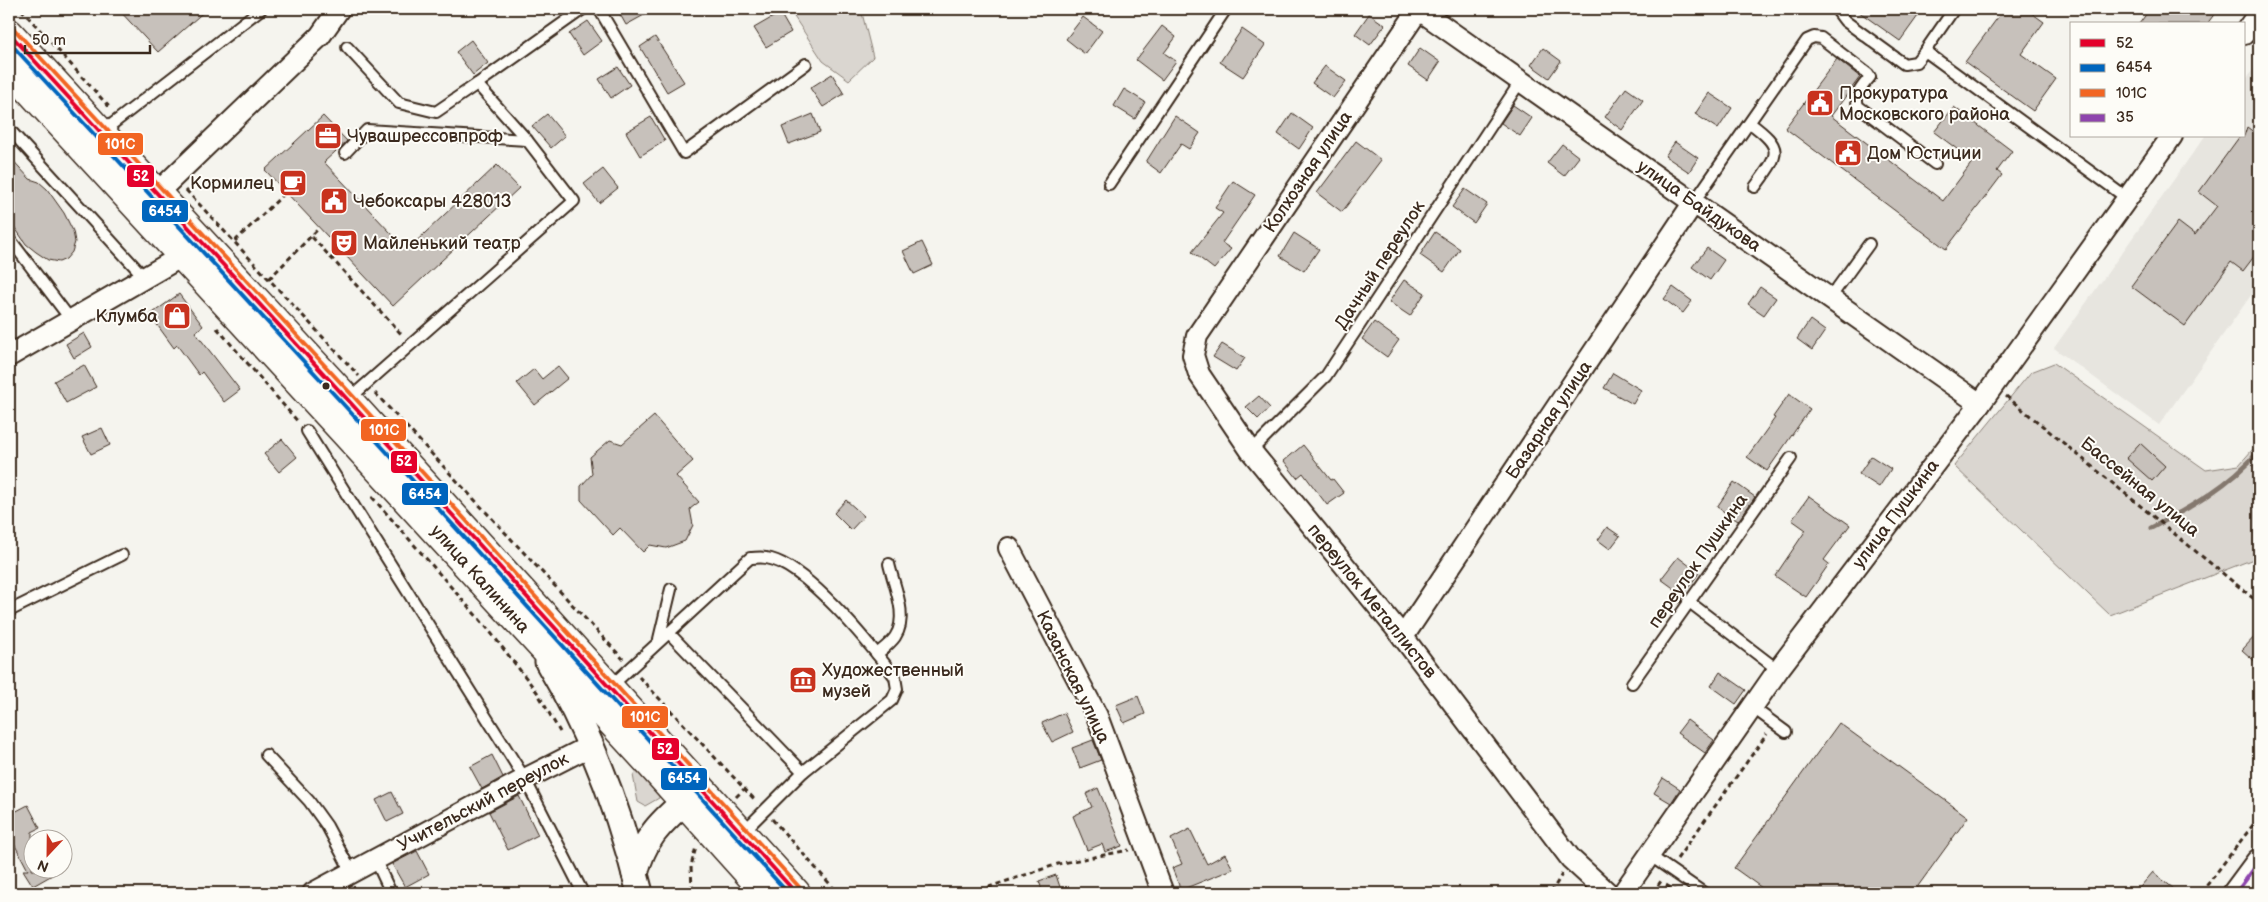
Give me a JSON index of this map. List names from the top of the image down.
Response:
{
  "streets": {
    "main road": ["улица Калинина"],
    "street": [
      "Колхозная улица",
      "улица Байдукова",
      "Базарная улица",
      "улица Пушкина",
      "переулок Металлистов",
      "Казанская улица",
      "Учительский переулок"
    ],
    "lane": ["Дачный переулок", "переулок Пушкина"],
    "path": ["Бассейная улица"]
  },
  "crossings": [
    ["Колхозная улица", "улица Байдукова"],
    ["Колхозная улица", "переулок Металлистов"],
    ["улица Байдукова", "Дачный переулок"],
    ["улица Байдукова", "Базарная улица"],
    ["улица Байдукова", "улица Пушкина"],
    ["Дачный переулок", "переулок Металлистов"],
    ["Базарная улица", "переулок Металлистов"]
  ],
  "places": {
    "public building": ["Прокуратура Московского района", "Дом Юстиции", "Чебоксары 428013"],
    "office": ["Чувашрессовпроф"],
    "cafe": ["Кормилец"],
    "theatre": ["Майленький театр"],
    "shop": ["Клумба"],
    "museum": ["Художественный музей"]
  },
  "lines": [
    "transit line 101С",
    "transit line 52",
    "transit line 6454",
    "transit line 35"
  ],
  "legend": [
    "52",
    "6454",
    "101С",
    "35"
  ],
  "scale_bar": "50 m",
  "north": "bottom"
}
